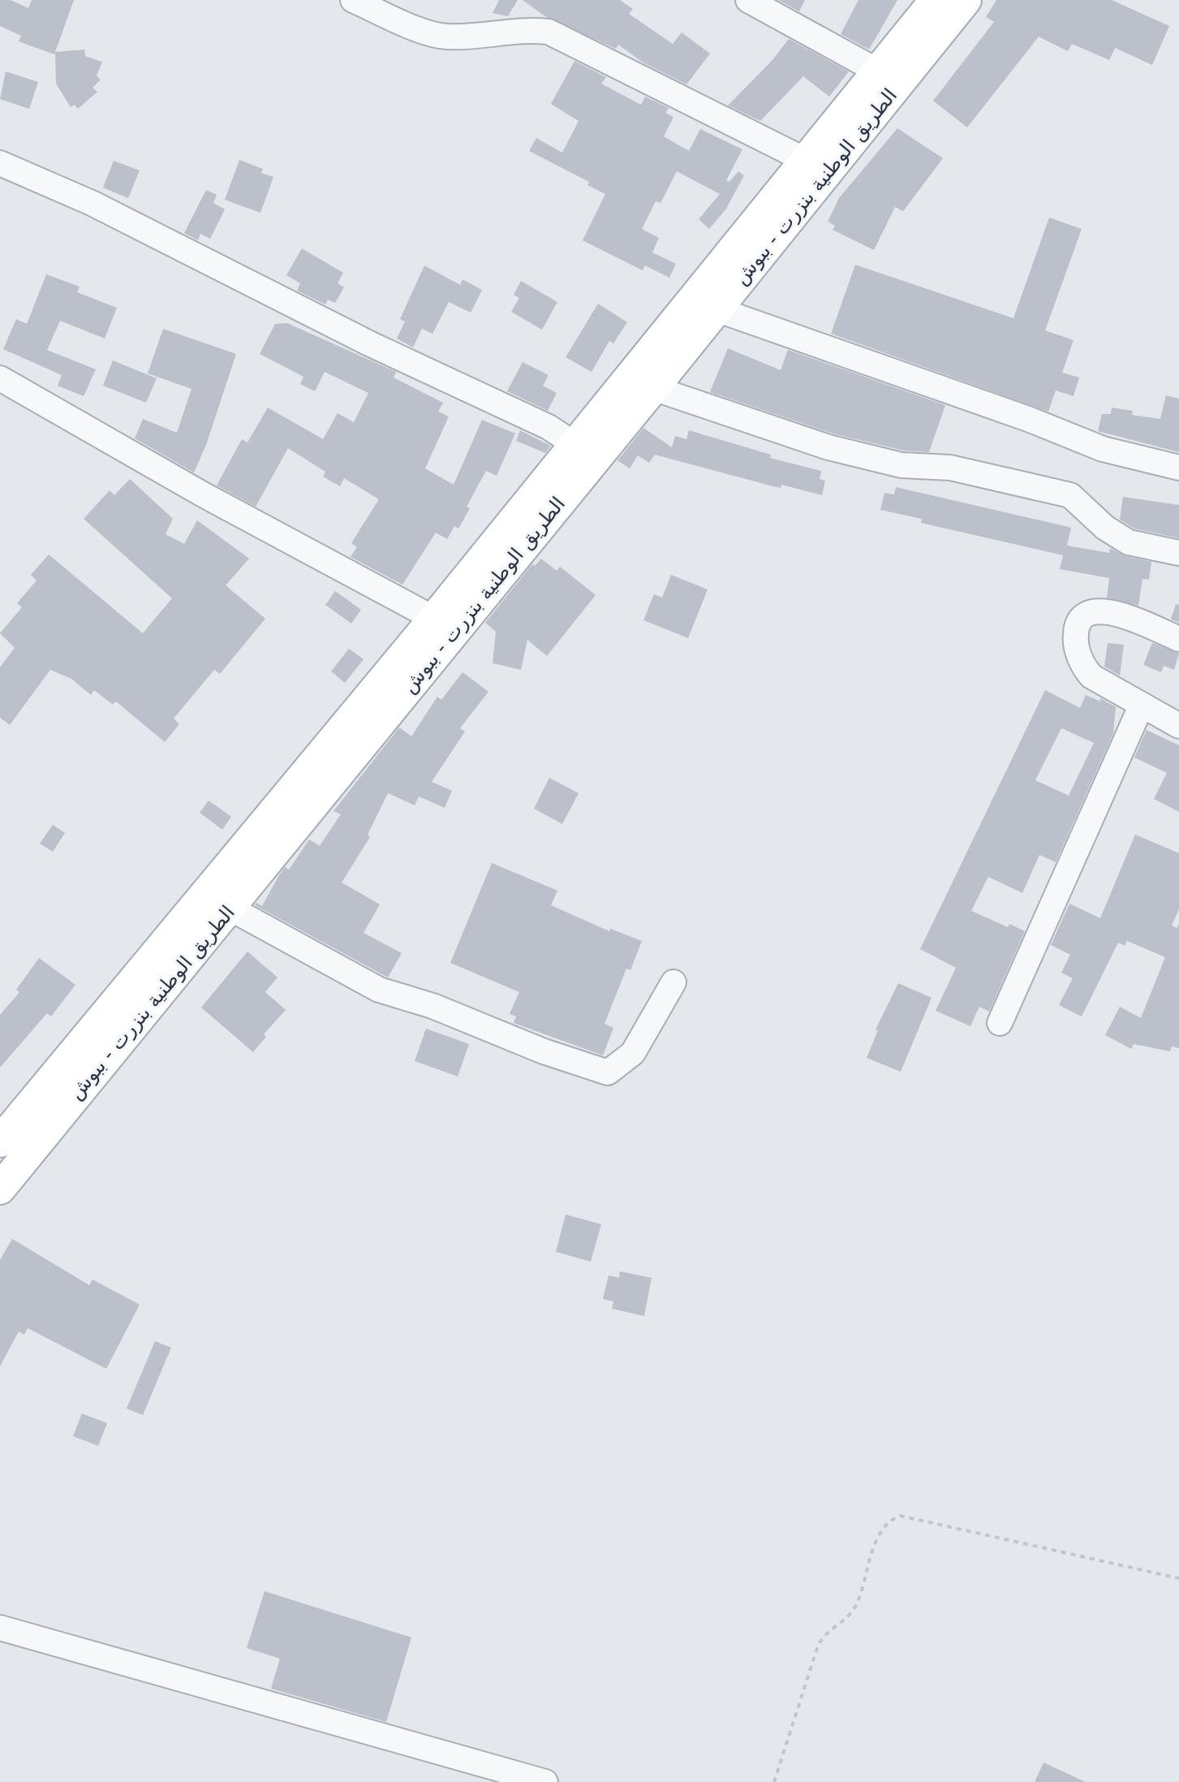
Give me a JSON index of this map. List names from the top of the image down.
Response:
{
  "streets": {
    "main road": ["الطريق الوطنية بنزرت - ببوش"]
  }
}
